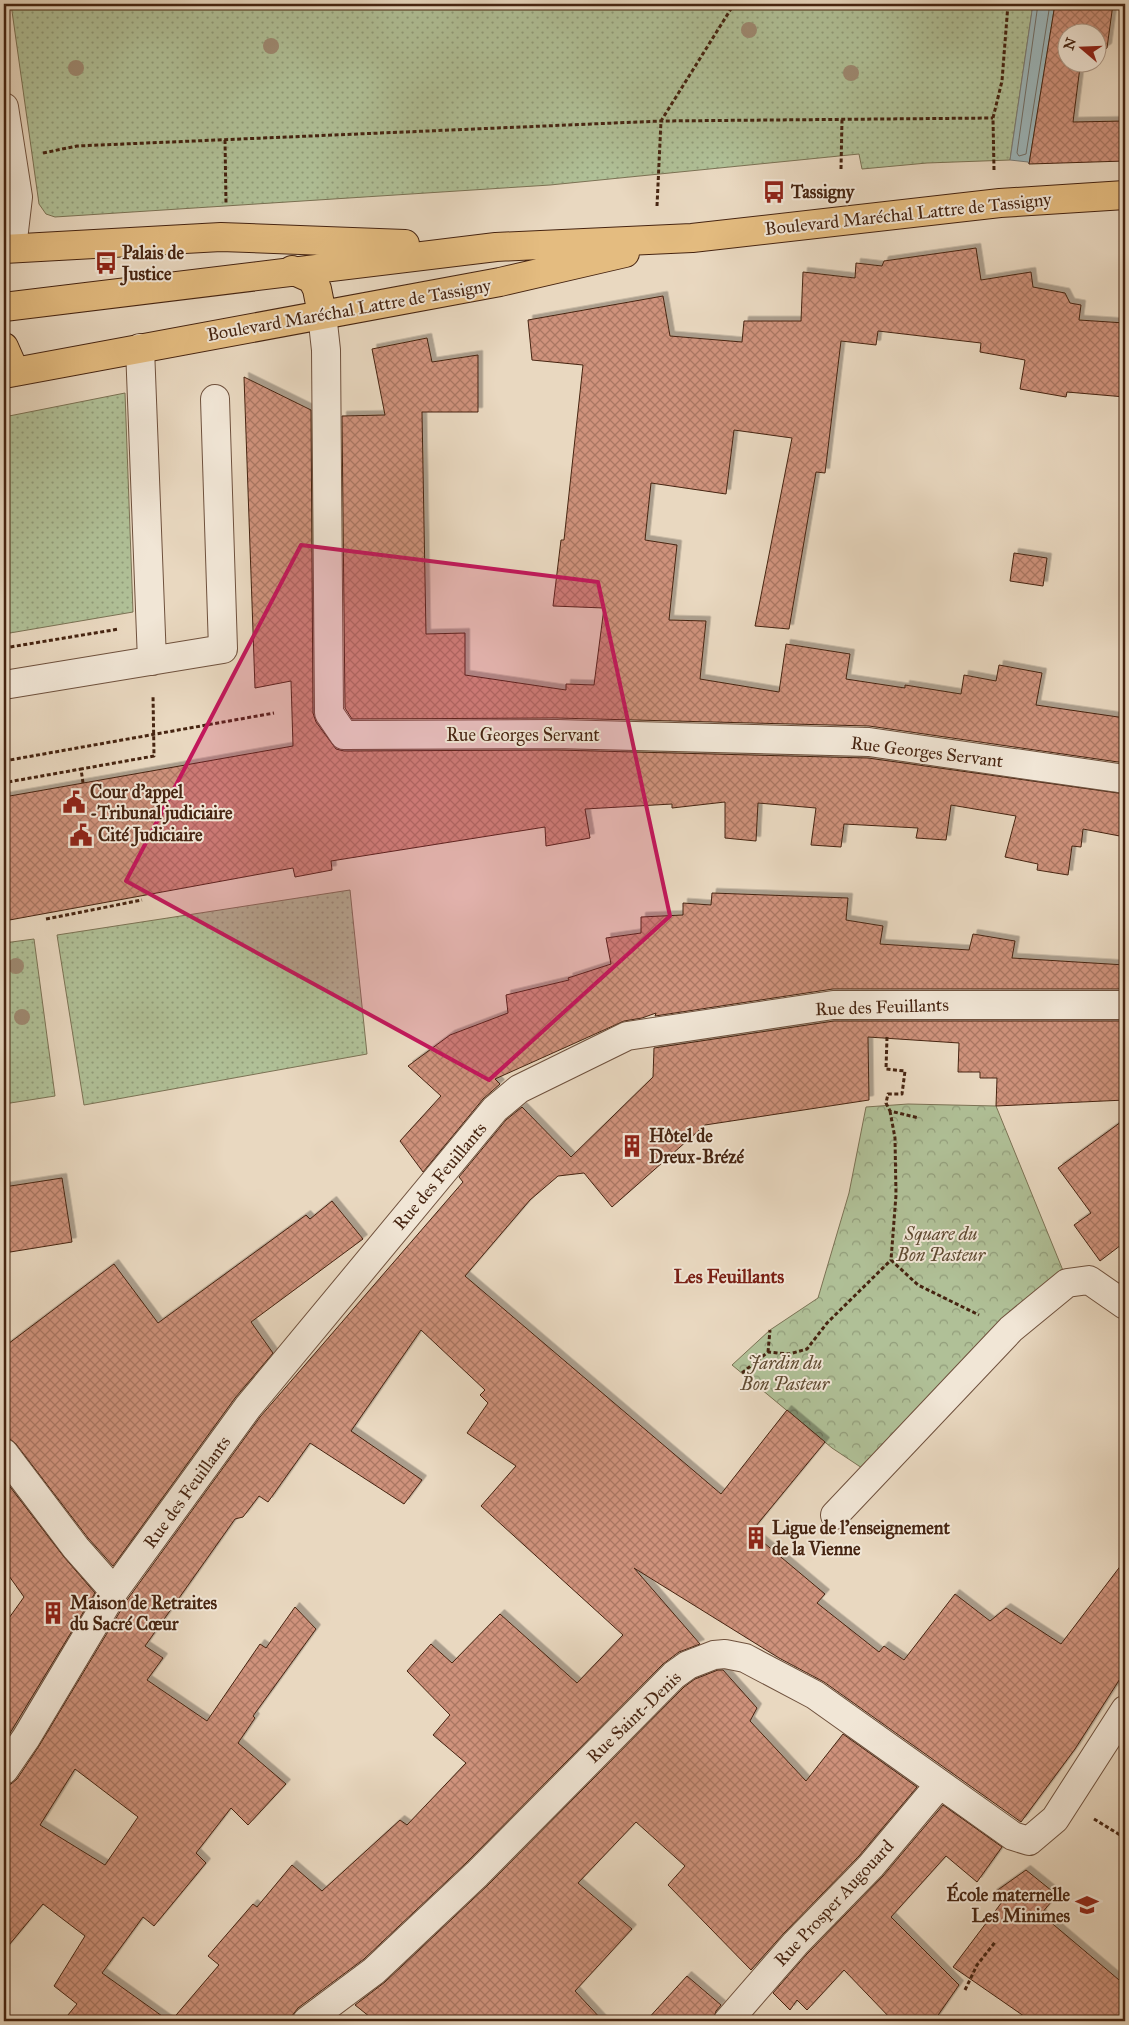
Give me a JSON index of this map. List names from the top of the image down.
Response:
{
  "streets": {
    "main road": ["Boulevard Maréchal Lattre de Tassigny"],
    "street": [
      "Rue Georges Servant",
      "Rue des Feuillants",
      "Rue Saint-Denis",
      "Rue Prosper Augouard"
    ]
  },
  "crossings": [
    ["Boulevard Maréchal Lattre de Tassigny", "Rue Georges Servant"],
    ["Rue Saint-Denis", "Rue Prosper Augouard"]
  ],
  "districts": ["Les Feuillants"],
  "parks": ["Square du Bon Pasteur", "Jardin du Bon Pasteur"],
  "places": {
    "bus stop": ["Tassigny", "Palais de Justice"],
    "public building": ["Cour d'appel -Tribunal judiciaire", "Cité Judiciaire"],
    "building": ["Hôtel de Dreux-Brézé", "Ligue de l'enseignement de la Vienne", "Maison de Retraites du Sacré Cœur"],
    "school or university": ["École maternelle Les Minimes"]
  },
  "north": "left"
}
